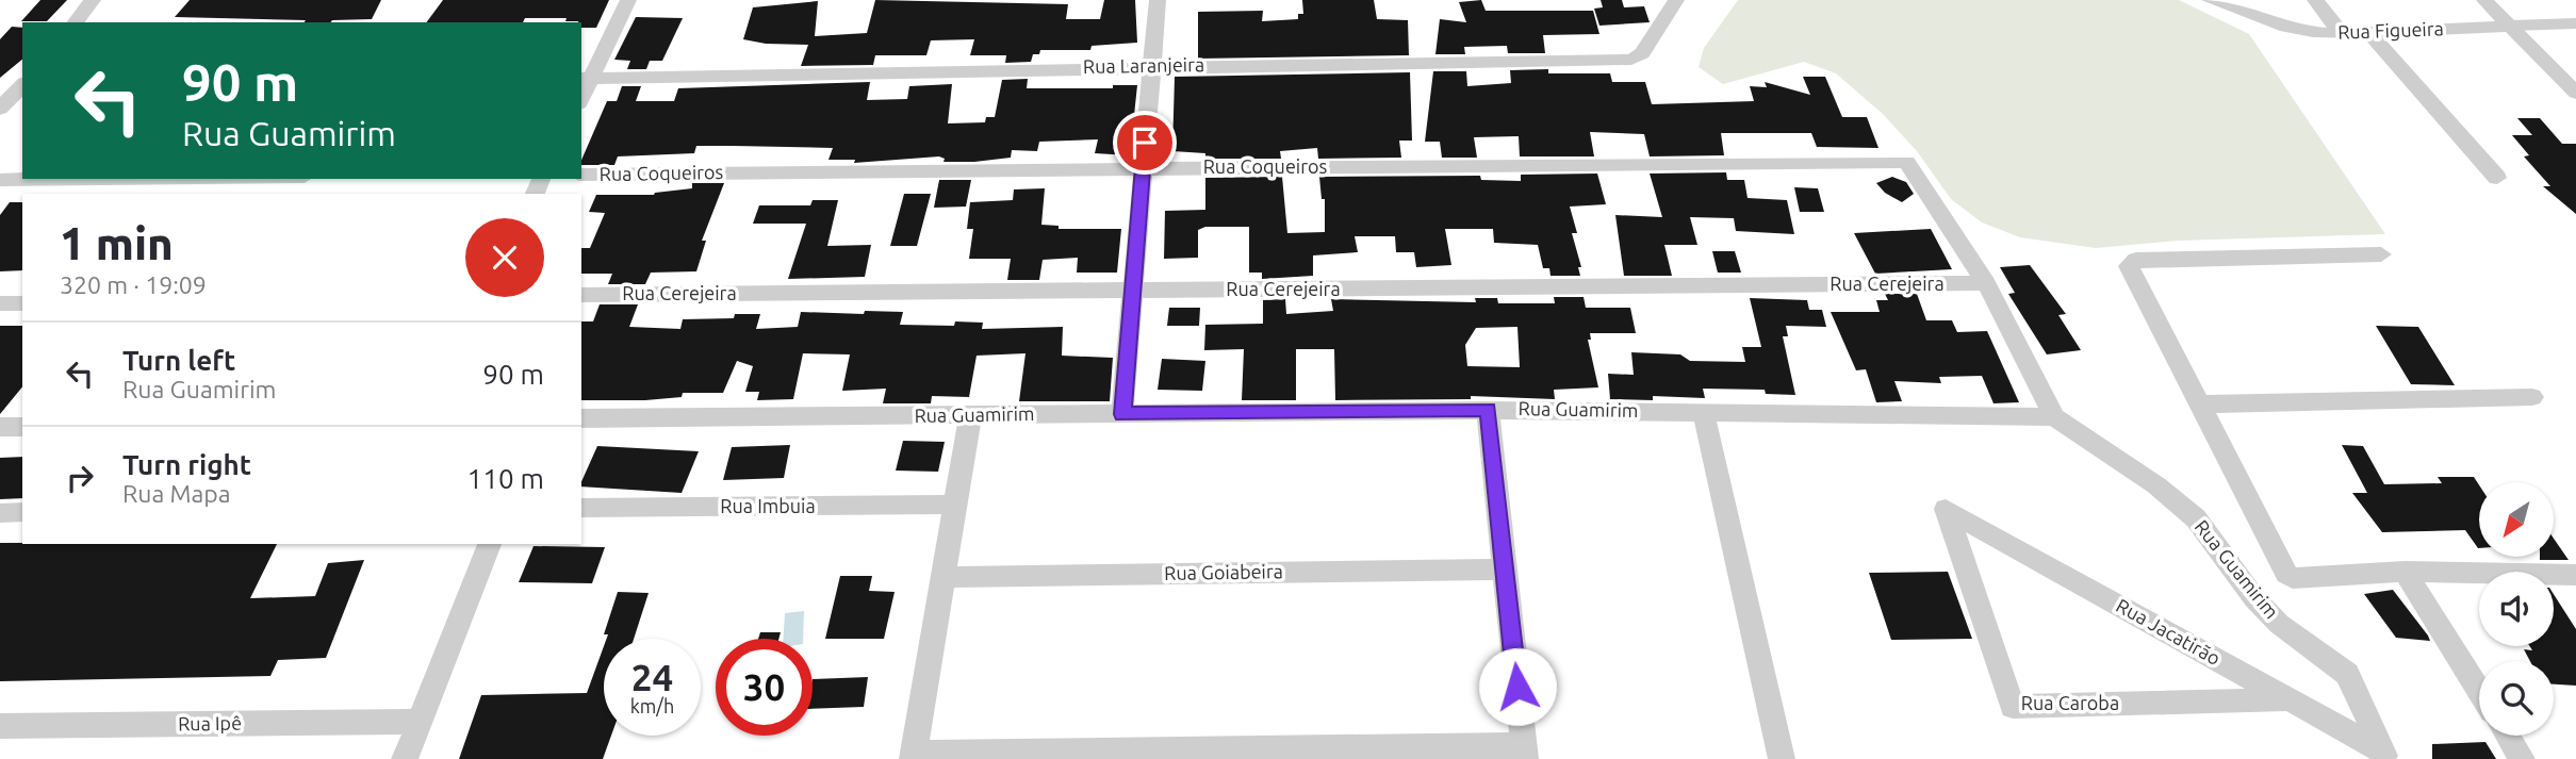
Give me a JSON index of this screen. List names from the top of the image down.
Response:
{
  "streets": {
    "street": [
      "Rua Figueira",
      "Rua Laranjeira",
      "Rua Coqueiros",
      "Rua Cerejeira",
      "Rua Guamirim",
      "Rua Imbuia",
      "Rua Goiabeira",
      "Rua Jacatirão",
      "Rua Caroba",
      "Rua Ipê"
    ]
  },
  "crossings": [
    ["Rua Coqueiros", "Rua Cerejeira"],
    ["Rua Guamirim", "Rua Jacatirão"],
    ["Rua Jacatirão", "Rua Caroba"]
  ],
  "north": "bottom left",
  "page": {
    "turn": ["90 m", "Rua Guamirim"],
    "heading": ["1 min", "320 m · 19:09"],
    "list": [
      {
        "name": "Turn left",
        "note": "Rua Guamirim",
        "value": "90 m"
      },
      {
        "name": "Turn right",
        "note": "Rua Mapa",
        "value": "110 m"
      }
    ],
    "speed": "24 km/h",
    "limit": "30"
  }
}
